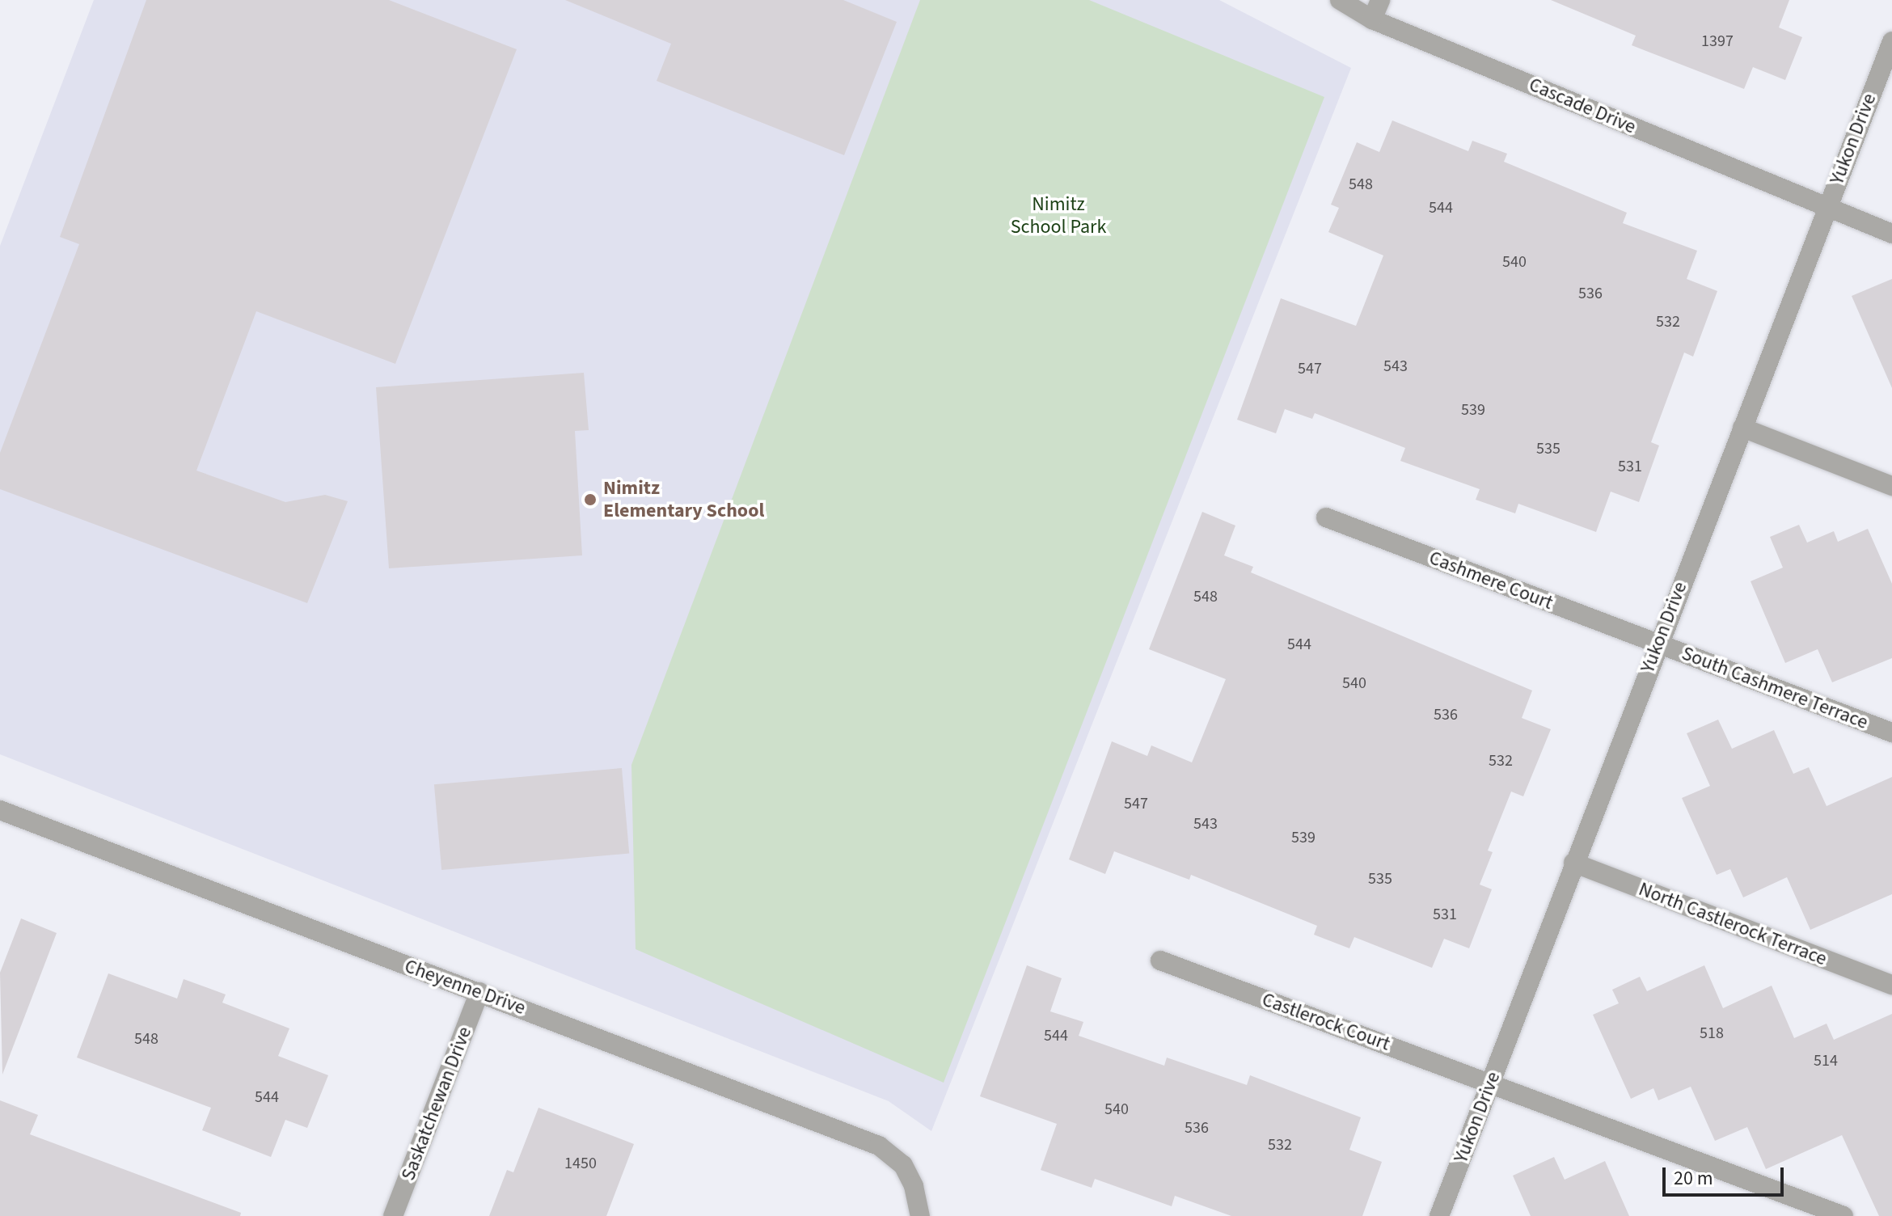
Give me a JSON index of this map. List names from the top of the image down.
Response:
{
  "streets": {
    "street": [
      "Cascade Drive",
      "Yukon Drive",
      "Cashmere Court",
      "South Cashmere Terrace",
      "North Castlerock Terrace",
      "Cheyenne Drive",
      "Castlerock Court",
      "Saskatchewan Drive"
    ]
  },
  "crossings": [
    ["Cascade Drive", "Yukon Drive"],
    ["Yukon Drive", "Cashmere Court"],
    ["Yukon Drive", "South Cashmere Terrace"],
    ["Yukon Drive", "North Castlerock Terrace"],
    ["Yukon Drive", "Castlerock Court"],
    ["Cashmere Court", "South Cashmere Terrace"],
    ["Cheyenne Drive", "Saskatchewan Drive"]
  ],
  "parks": ["Nimitz School Park"],
  "places": ["Nimitz Elementary School"],
  "house_numbers": [
    "1397",
    "548",
    "544",
    "540",
    "536",
    "532",
    "543",
    "547",
    "539",
    "535",
    "531",
    "548",
    "544",
    "540",
    "536",
    "532",
    "547",
    "543",
    "539",
    "535",
    "531",
    "518",
    "544",
    "548",
    "514",
    "544",
    "540",
    "536",
    "532",
    "1450"
  ],
  "scale_bar": "20 m"
}
